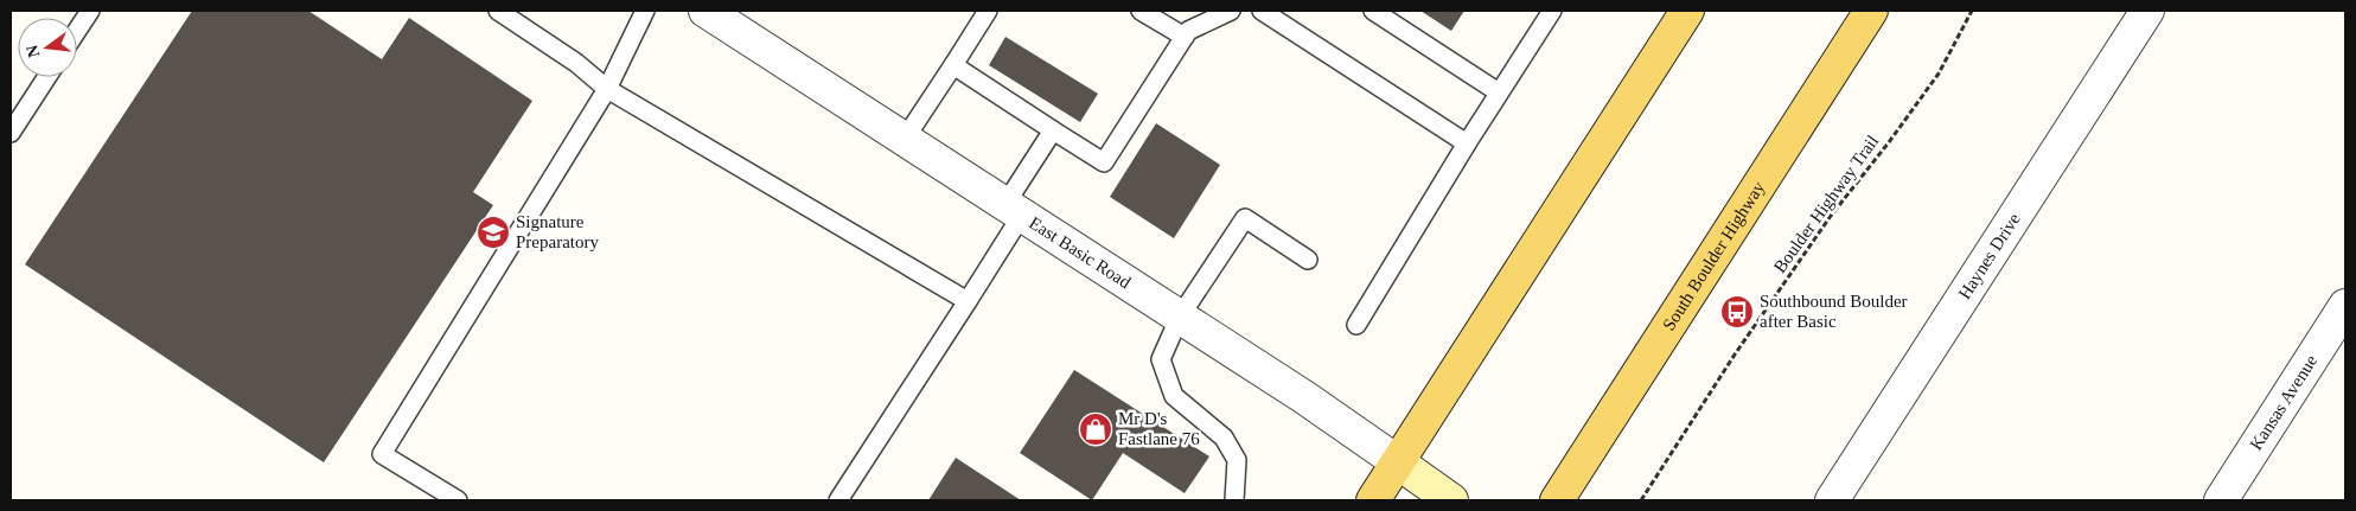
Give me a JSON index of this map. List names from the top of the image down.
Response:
{
  "streets": {
    "main road": ["South Boulder Highway"],
    "street": ["East Basic Road", "Haynes Drive", "Kansas Avenue"],
    "path": ["Boulder Highway Trail"]
  },
  "places": {
    "school or university": ["Signature Preparatory"],
    "bus stop": ["Southbound Boulder after Basic"],
    "shop": ["Mr D's Fastlane 76"]
  },
  "north": "left"
}
